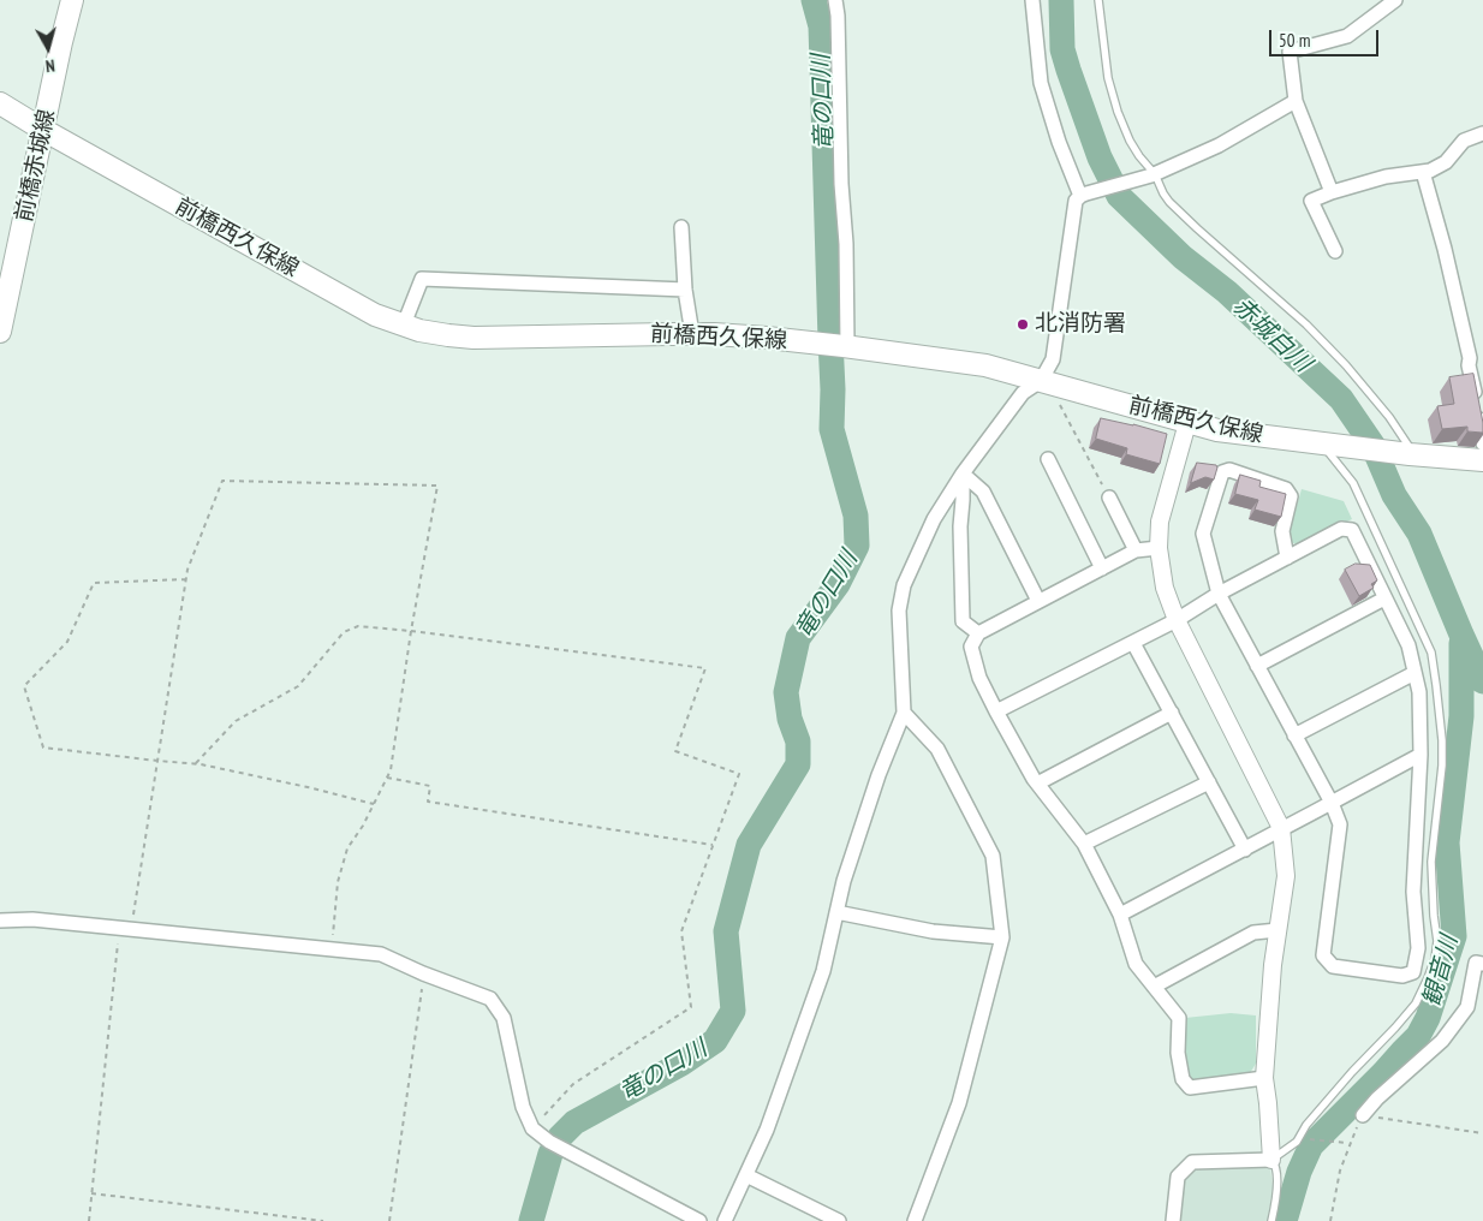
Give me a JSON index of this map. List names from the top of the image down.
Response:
{
  "streets": {
    "main road": ["前橋赤城線", "前橋西久保線"]
  },
  "crossings": [
    ["前橋赤城線", "前橋西久保線"]
  ],
  "water": ["竜の口川", "赤城白川", "観音川"],
  "places": ["北消防署"],
  "scale_bar": "50 m",
  "north": "bottom"
}
